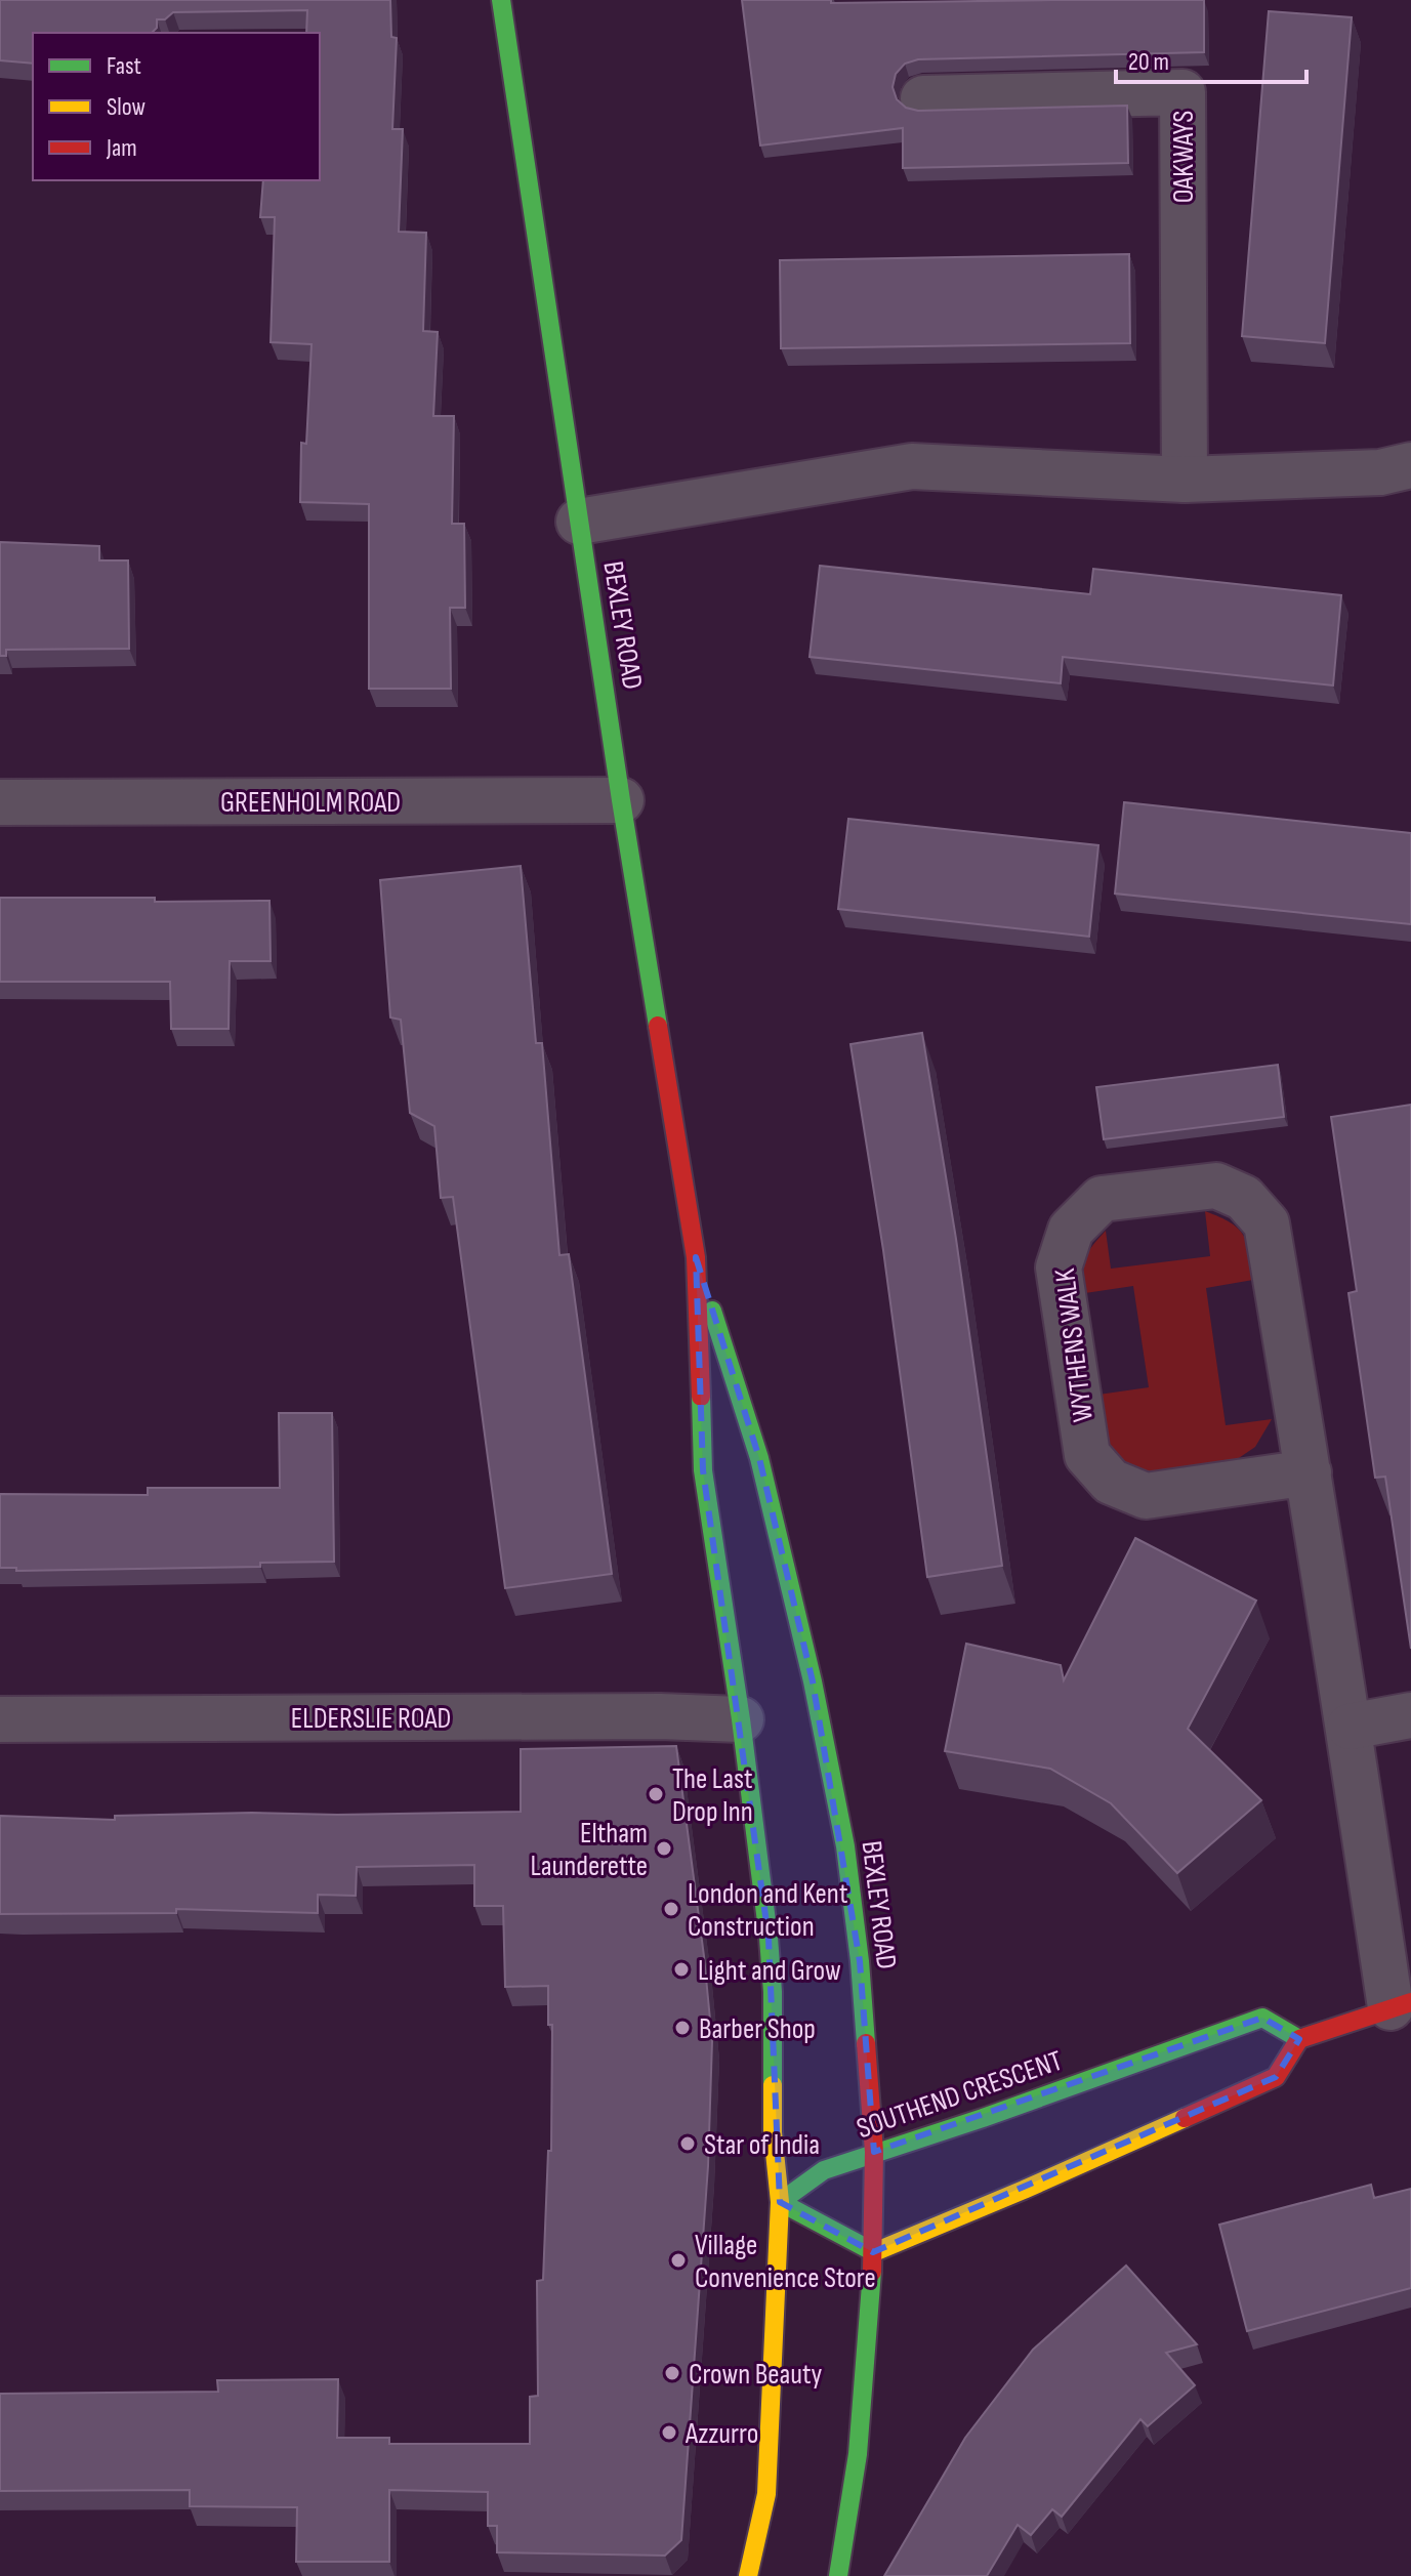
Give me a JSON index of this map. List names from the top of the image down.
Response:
{
  "streets": {
    "main road": ["BEXLEY ROAD", "SOUTHEND CRESCENT"],
    "street": [
      "OAKWAYS",
      "GREENHOLM ROAD",
      "WYTHENS WALK",
      "ELDERSLIE ROAD"
    ]
  },
  "crossings": [
    ["BEXLEY ROAD", "GREENHOLM ROAD"],
    ["BEXLEY ROAD", "ELDERSLIE ROAD"],
    ["BEXLEY ROAD", "SOUTHEND CRESCENT"]
  ],
  "places": [
    "The Last Drop Inn",
    "Eltham Launderette",
    "London and Kent Construction",
    "Light and Grow",
    "Barber Shop",
    "Star of India",
    "Village Convenience Store",
    "Crown Beauty",
    "Azzurro"
  ],
  "legend": ["Fast", "Slow", "Jam"],
  "scale_bar": "20 m"
}
